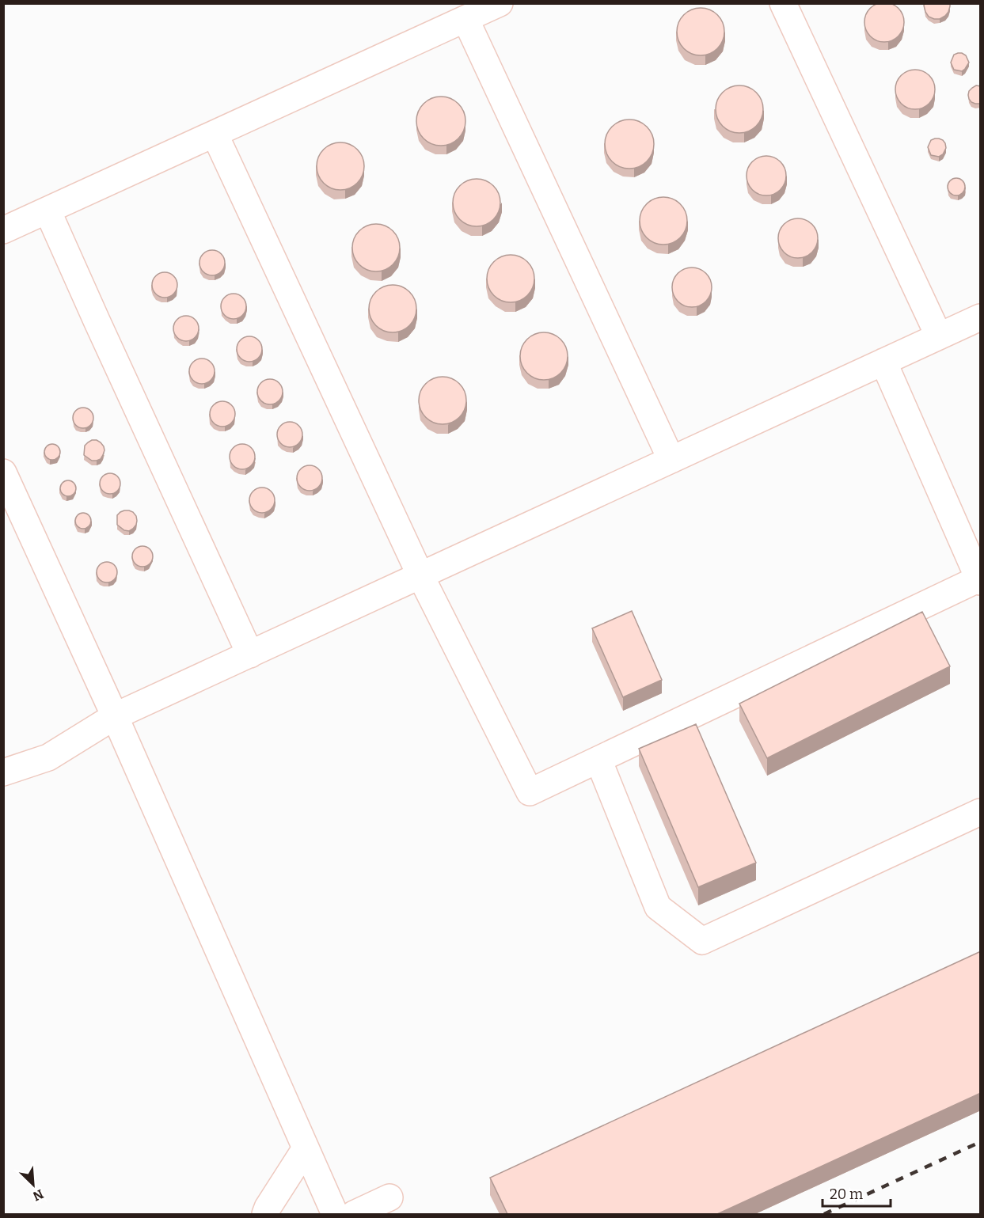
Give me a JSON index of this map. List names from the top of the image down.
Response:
{
  "scale_bar": "20 m",
  "north": "bottom right"
}
